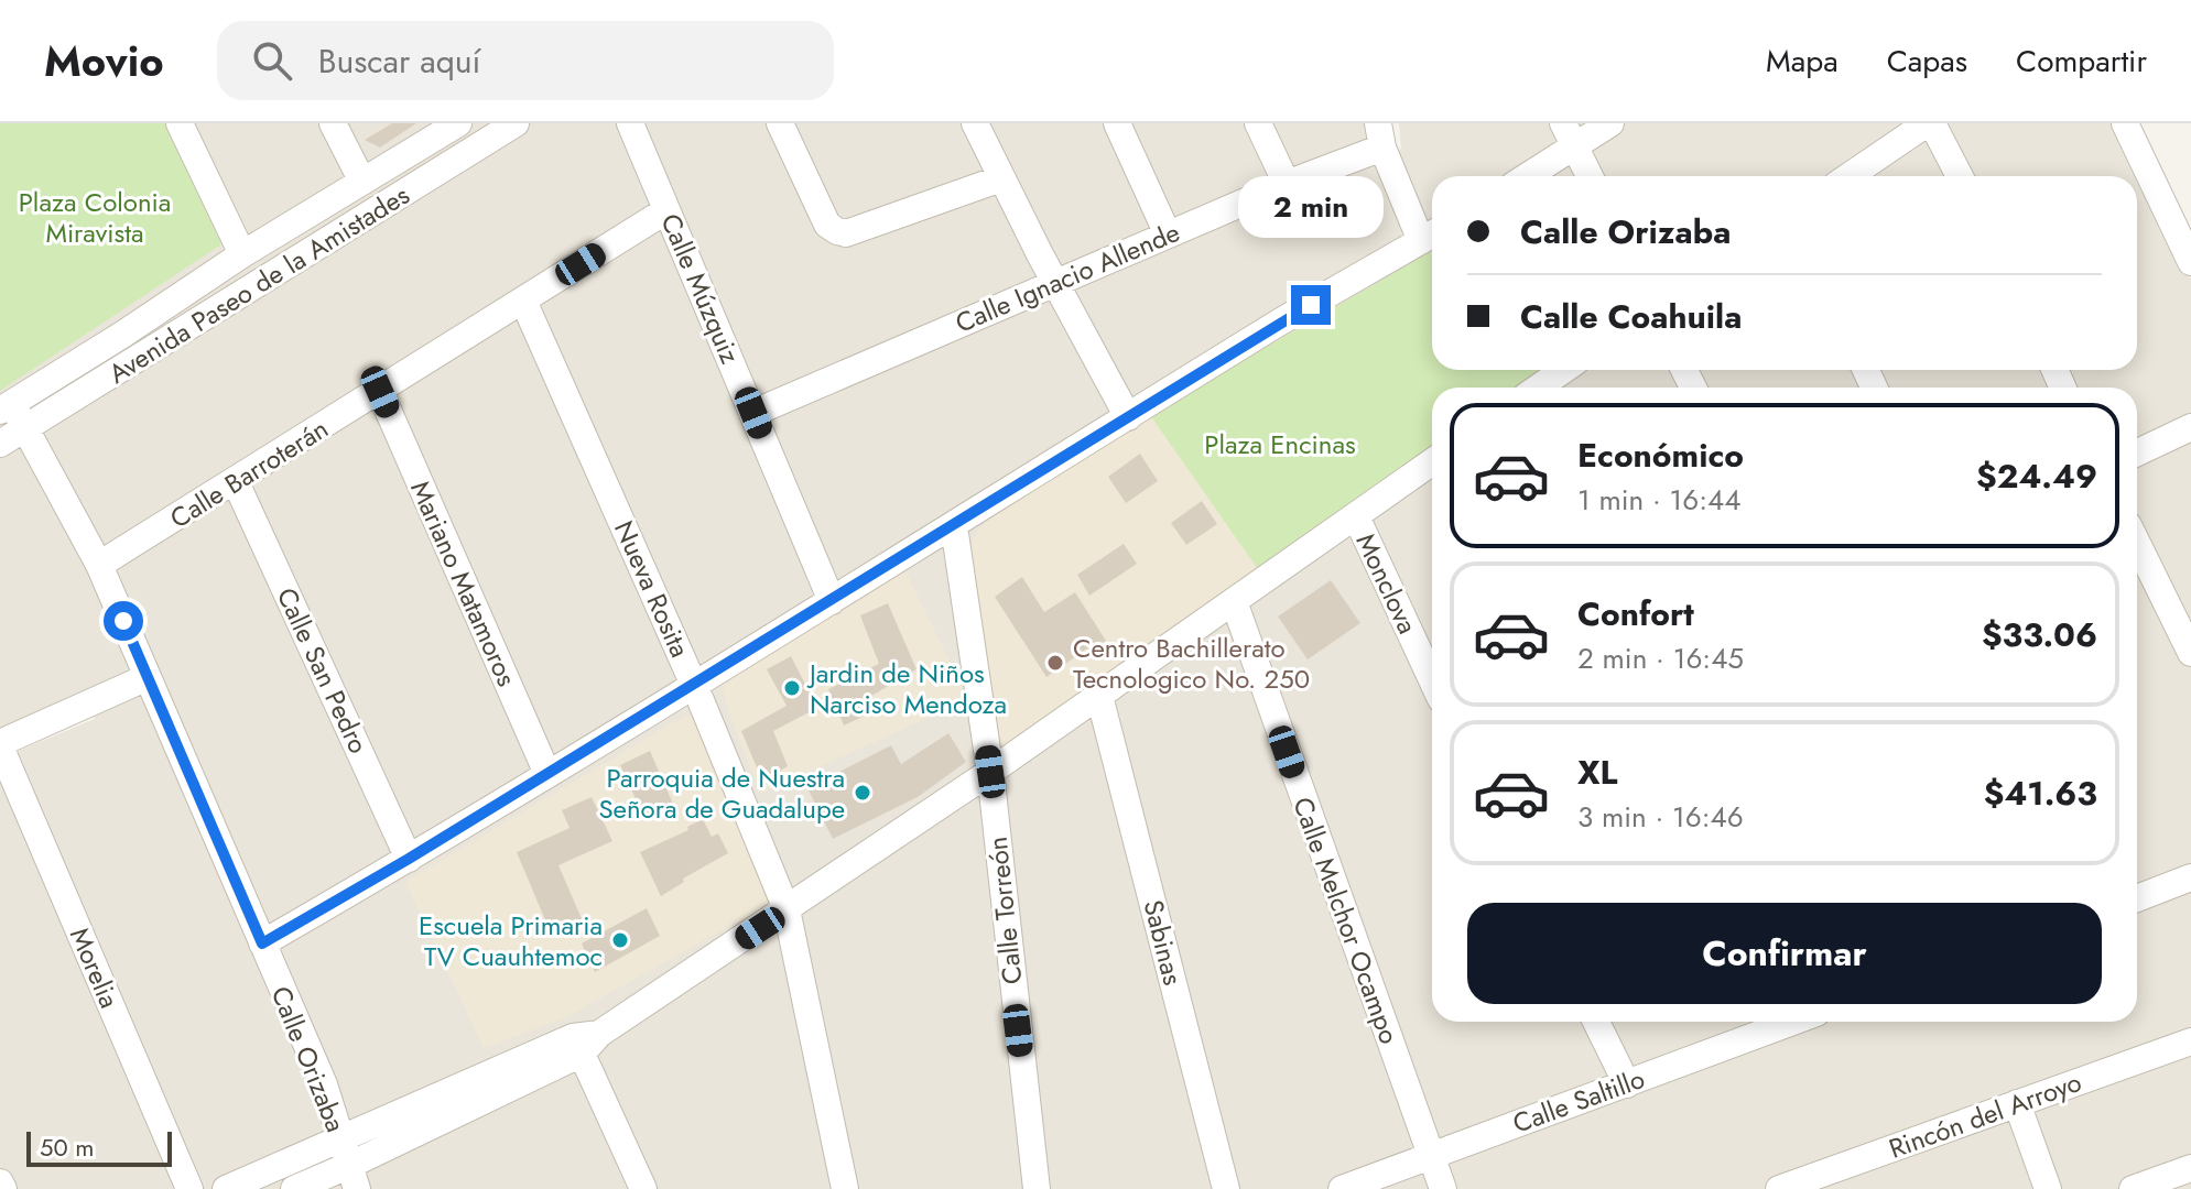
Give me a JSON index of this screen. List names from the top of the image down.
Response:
{
  "streets": {
    "street": [
      "Calle Ignacio Allende",
      "Avenida Paseo de la Amistades",
      "Calle Múzquiz",
      "Calle Barroterán",
      "Mariano Matamoros",
      "Monclova",
      "Nueva Rosita",
      "Calle San Pedro",
      "Calle Torreón",
      "Calle Melchor Ocampo",
      "Sabinas",
      "Morelia",
      "Calle Orizaba",
      "Calle Saltillo",
      "Rincón del Arroyo"
    ]
  },
  "crossings": [
    ["Calle Ignacio Allende", "Calle Múzquiz"],
    ["Avenida Paseo de la Amistades", "Calle Orizaba"],
    ["Calle Múzquiz", "Calle Barroterán"],
    ["Calle Barroterán", "Mariano Matamoros"],
    ["Calle Barroterán", "Nueva Rosita"],
    ["Calle Barroterán", "Calle San Pedro"],
    ["Calle Barroterán", "Calle Orizaba"],
    ["Calle Melchor Ocampo", "Calle Saltillo"]
  ],
  "parks": ["Plaza Colonia Miravista", "Plaza Encinas"],
  "places": [
    "Centro Bachillerato Tecnologico No. 250",
    "Jardin de Niños Narciso Mendoza",
    "Parroquia de Nuestra Señora de Guadalupe",
    "Escuela Primaria TV Cuauhtemoc"
  ],
  "scale_bar": "50 m",
  "page": {
    "header": "Movio",
    "search": "Buscar aquí",
    "nav": ["Mapa", "Capas", "Compartir"],
    "bubble": "2 min",
    "banner": ["Calle Orizaba", "Calle Coahuila"],
    "list": [
      {
        "name": "Económico",
        "note": "1 min · 16:44",
        "value": "$24.49"
      },
      {
        "name": "Confort",
        "note": "2 min · 16:45",
        "value": "$33.06"
      },
      {
        "name": "XL",
        "note": "3 min · 16:46",
        "value": "$41.63"
      }
    ],
    "buttons": "Confirmar",
    "scale": "50 m"
  }
}
